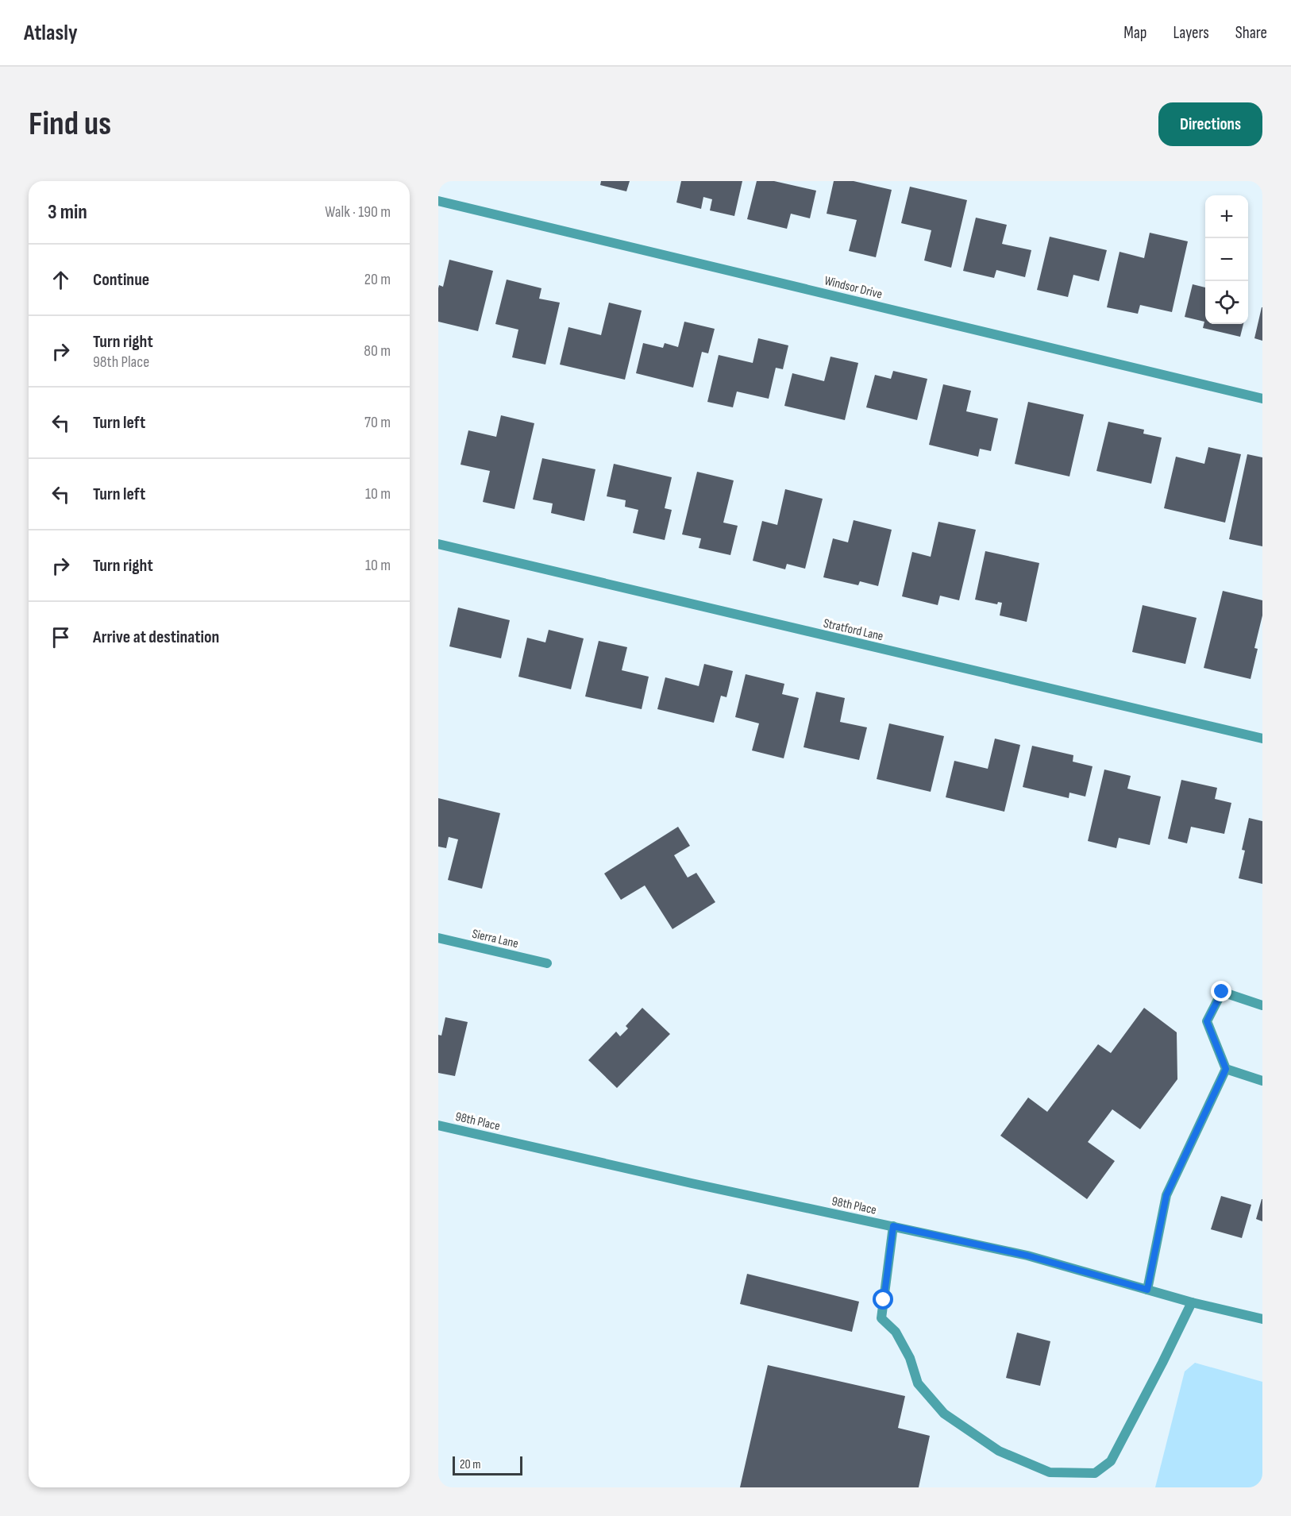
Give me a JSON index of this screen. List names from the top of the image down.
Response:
{
  "streets": {
    "street": [
      "Windsor Drive",
      "Stratford Lane",
      "Sierra Lane",
      "98th Place"
    ]
  },
  "scale_bar": "20 m",
  "page": {
    "header": "Atlasly",
    "nav": ["Map", "Layers", "Share"],
    "buttons": "Directions",
    "title": "Find us",
    "heading": ["3 min", "Walk · 190 m"],
    "map_buttons": ["+", "−"],
    "list": [
      ["Continue", "20 m"],
      ["Turn right", "98th Place", "80 m"],
      ["Turn left", "70 m"],
      ["Turn left", "10 m"],
      ["Turn right", "10 m"],
      "Arrive at destination"
    ],
    "scale": "20 m"
  }
}
